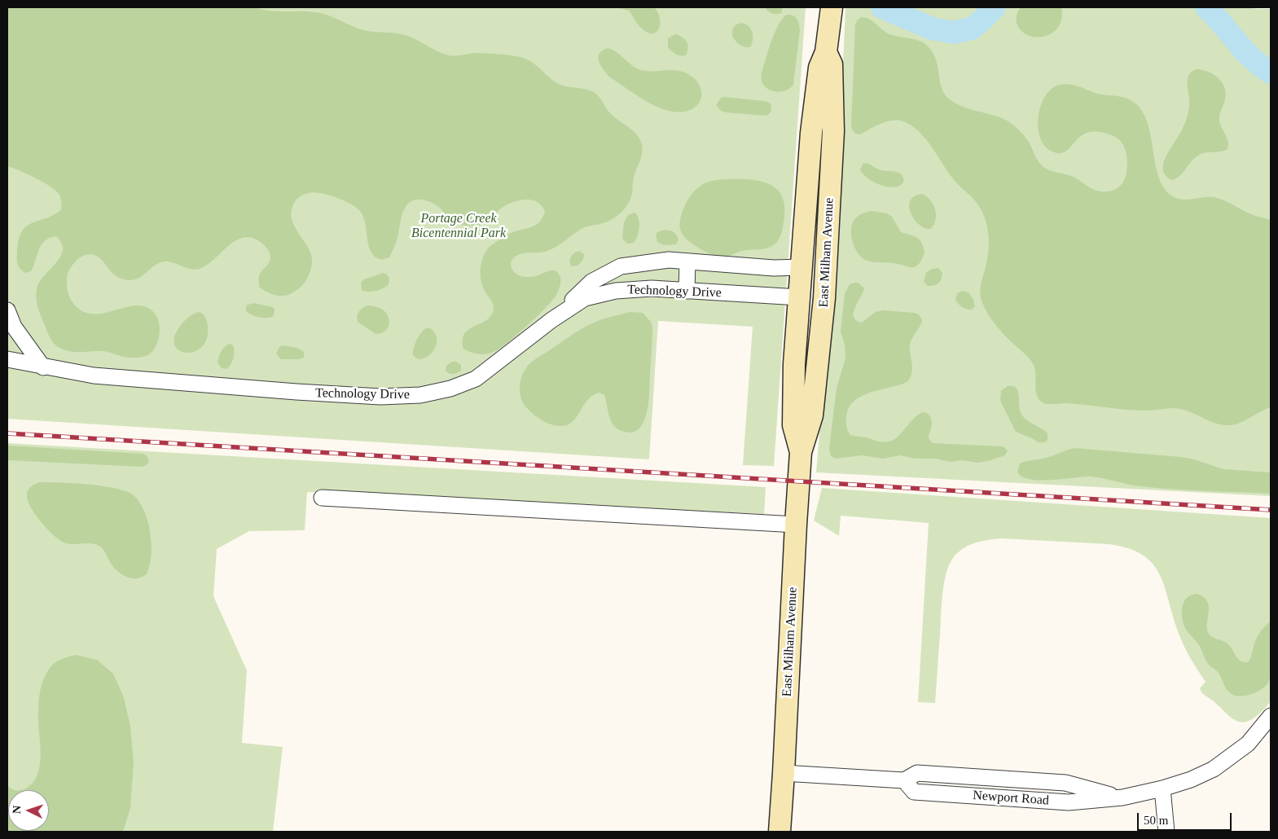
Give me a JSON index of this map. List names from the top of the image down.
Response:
{
  "streets": {
    "street": ["East Milham Avenue", "Technology Drive", "Newport Road"]
  },
  "crossings": [
    ["East Milham Avenue", "Technology Drive"],
    ["East Milham Avenue", "Newport Road"]
  ],
  "parks": ["Portage Creek Bicentennial Park"],
  "scale_bar": "50 m",
  "north": "left"
}
